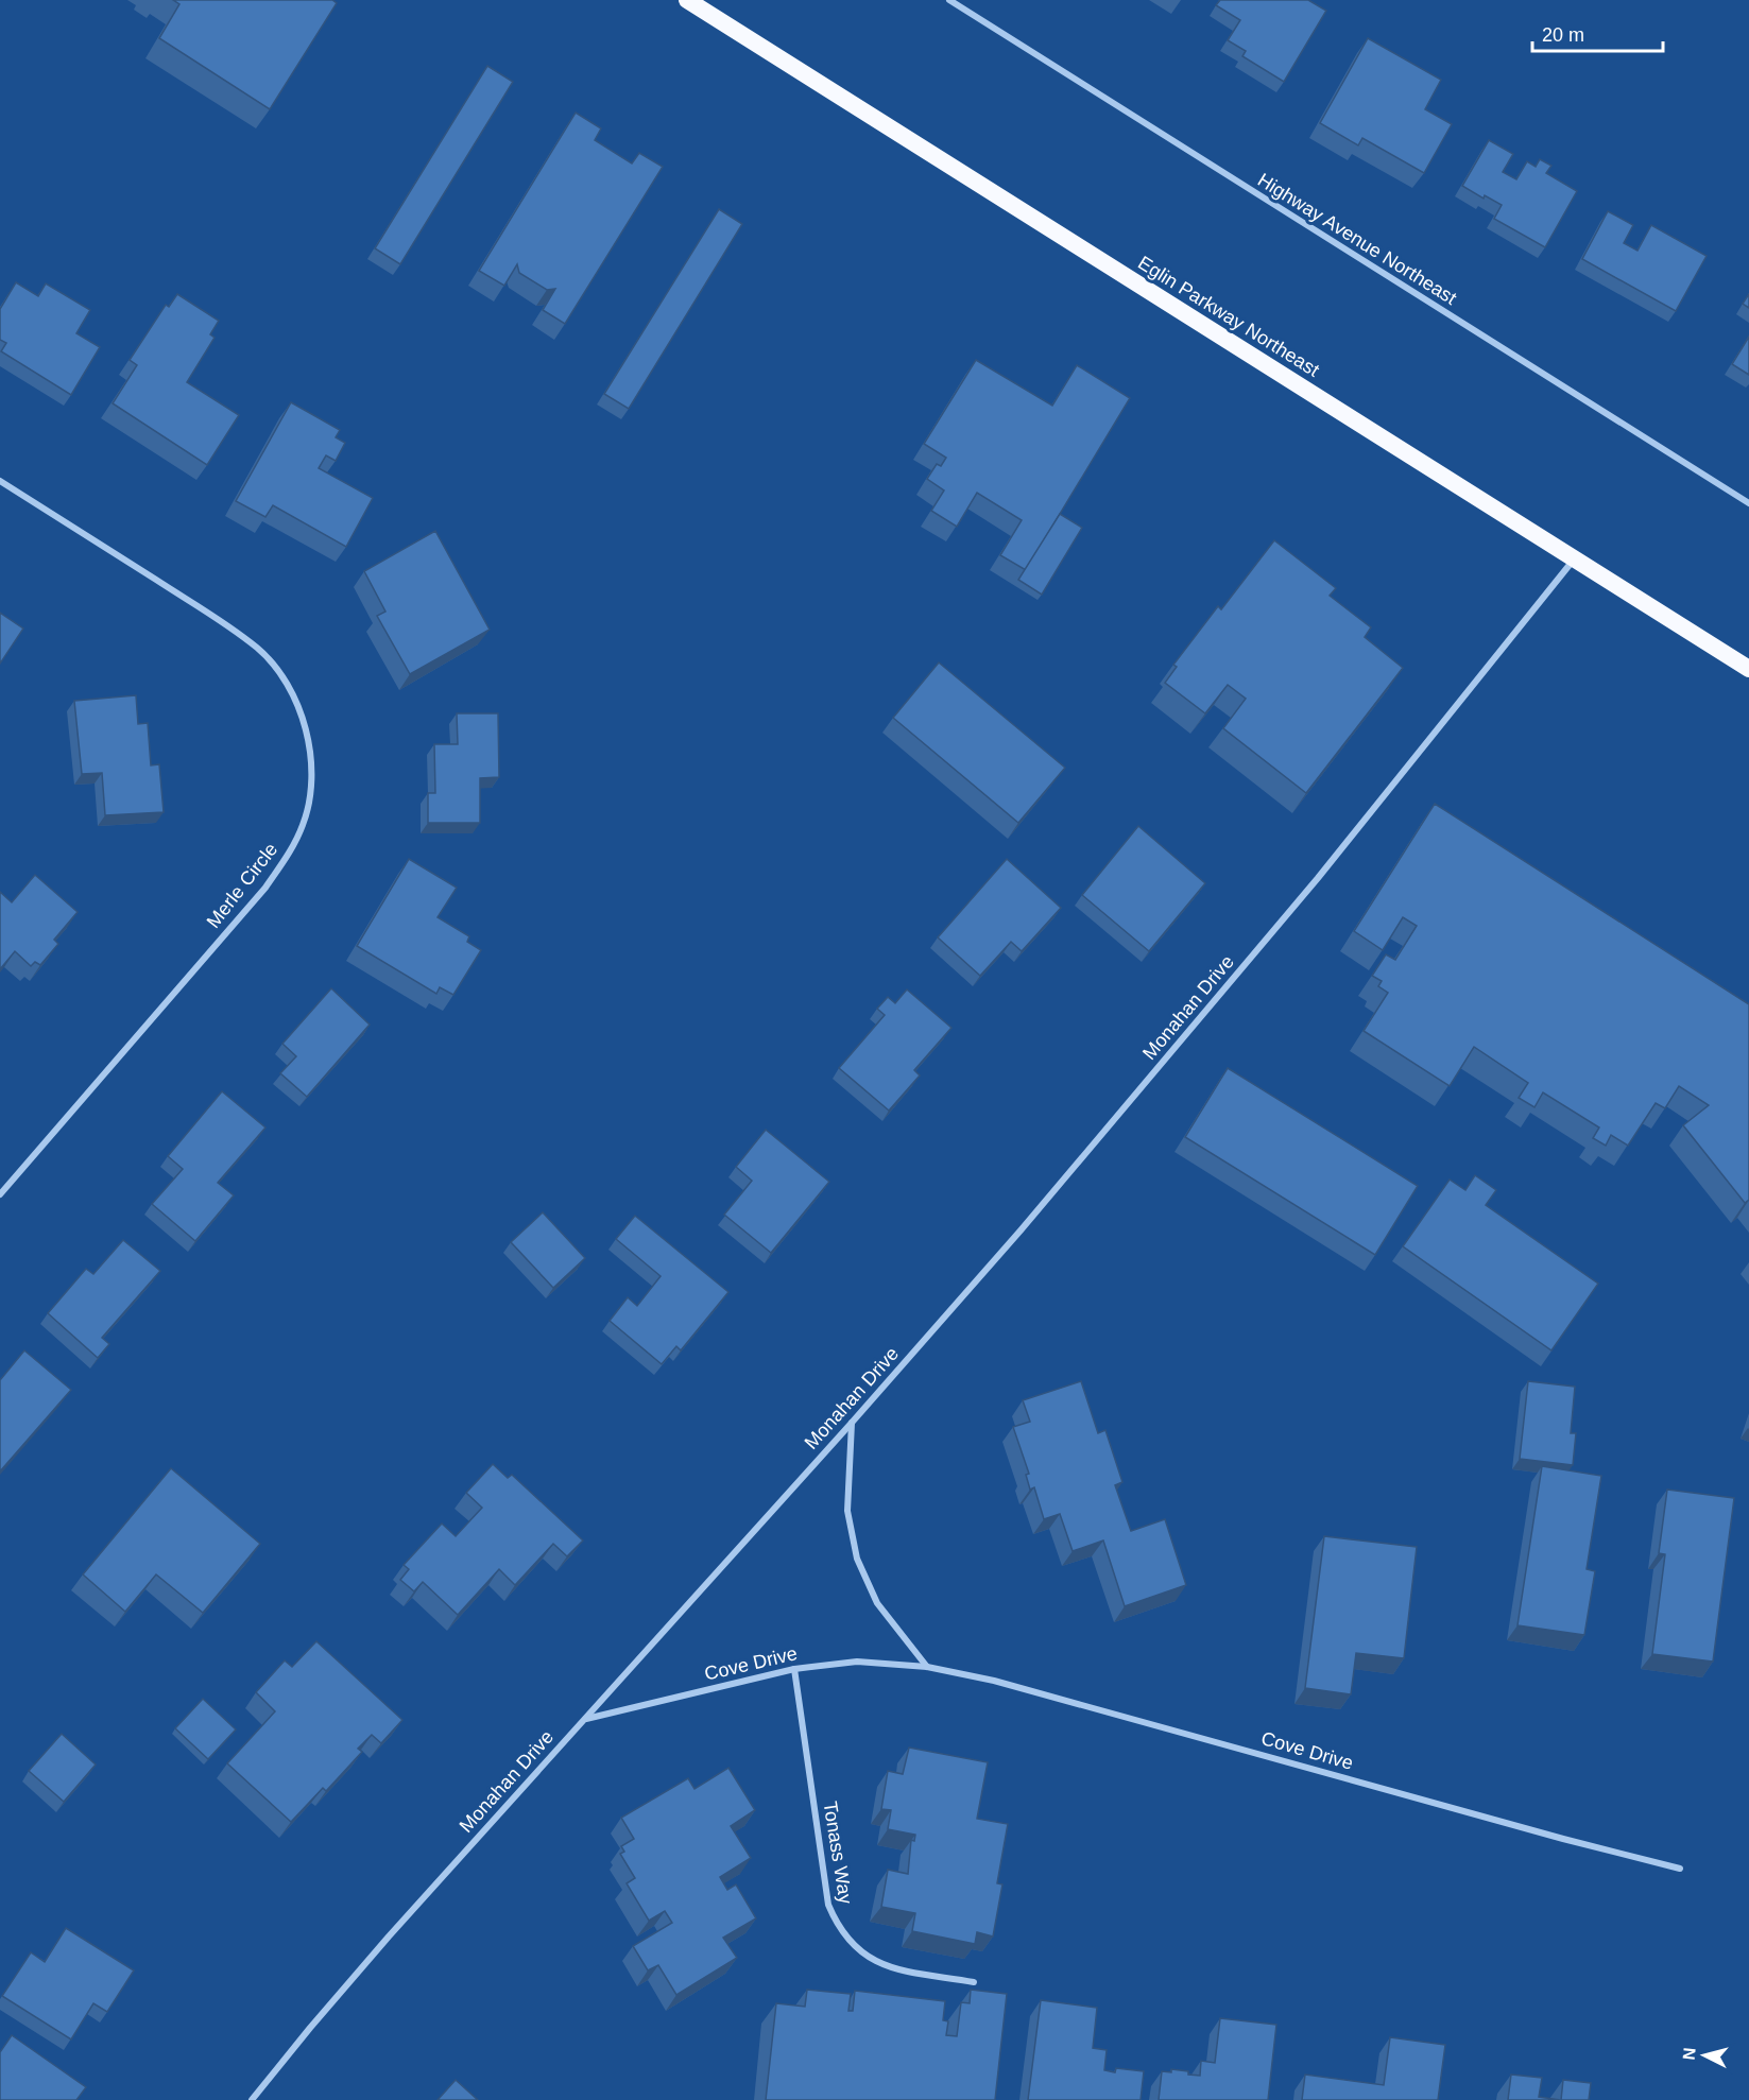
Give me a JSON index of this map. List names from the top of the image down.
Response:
{
  "streets": {
    "highway": ["Eglin Parkway Northeast"],
    "street": [
      "Highway Avenue Northeast",
      "Merle Circle",
      "Monahan Drive",
      "Cove Drive",
      "Tonass Way"
    ]
  },
  "crossings": [
    ["Eglin Parkway Northeast", "Monahan Drive"],
    ["Monahan Drive", "Cove Drive"],
    ["Cove Drive", "Tonass Way"]
  ],
  "scale_bar": "20 m",
  "north": "left"
}
